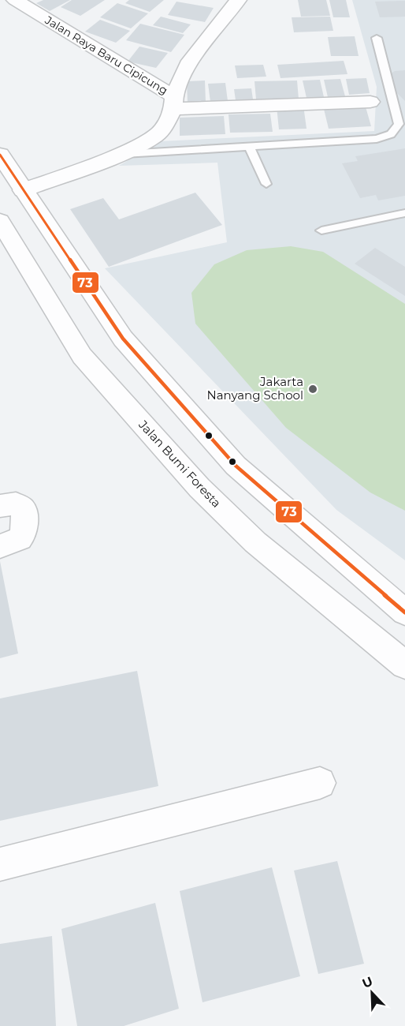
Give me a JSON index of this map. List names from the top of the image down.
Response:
{
  "streets": {
    "main road": ["Jalan Raya Baru Cipicung", "Jalan Bumi Foresta"]
  },
  "places": ["Jakarta Nanyang School"],
  "lines": ["transit line 73"],
  "north": "top left"
}
